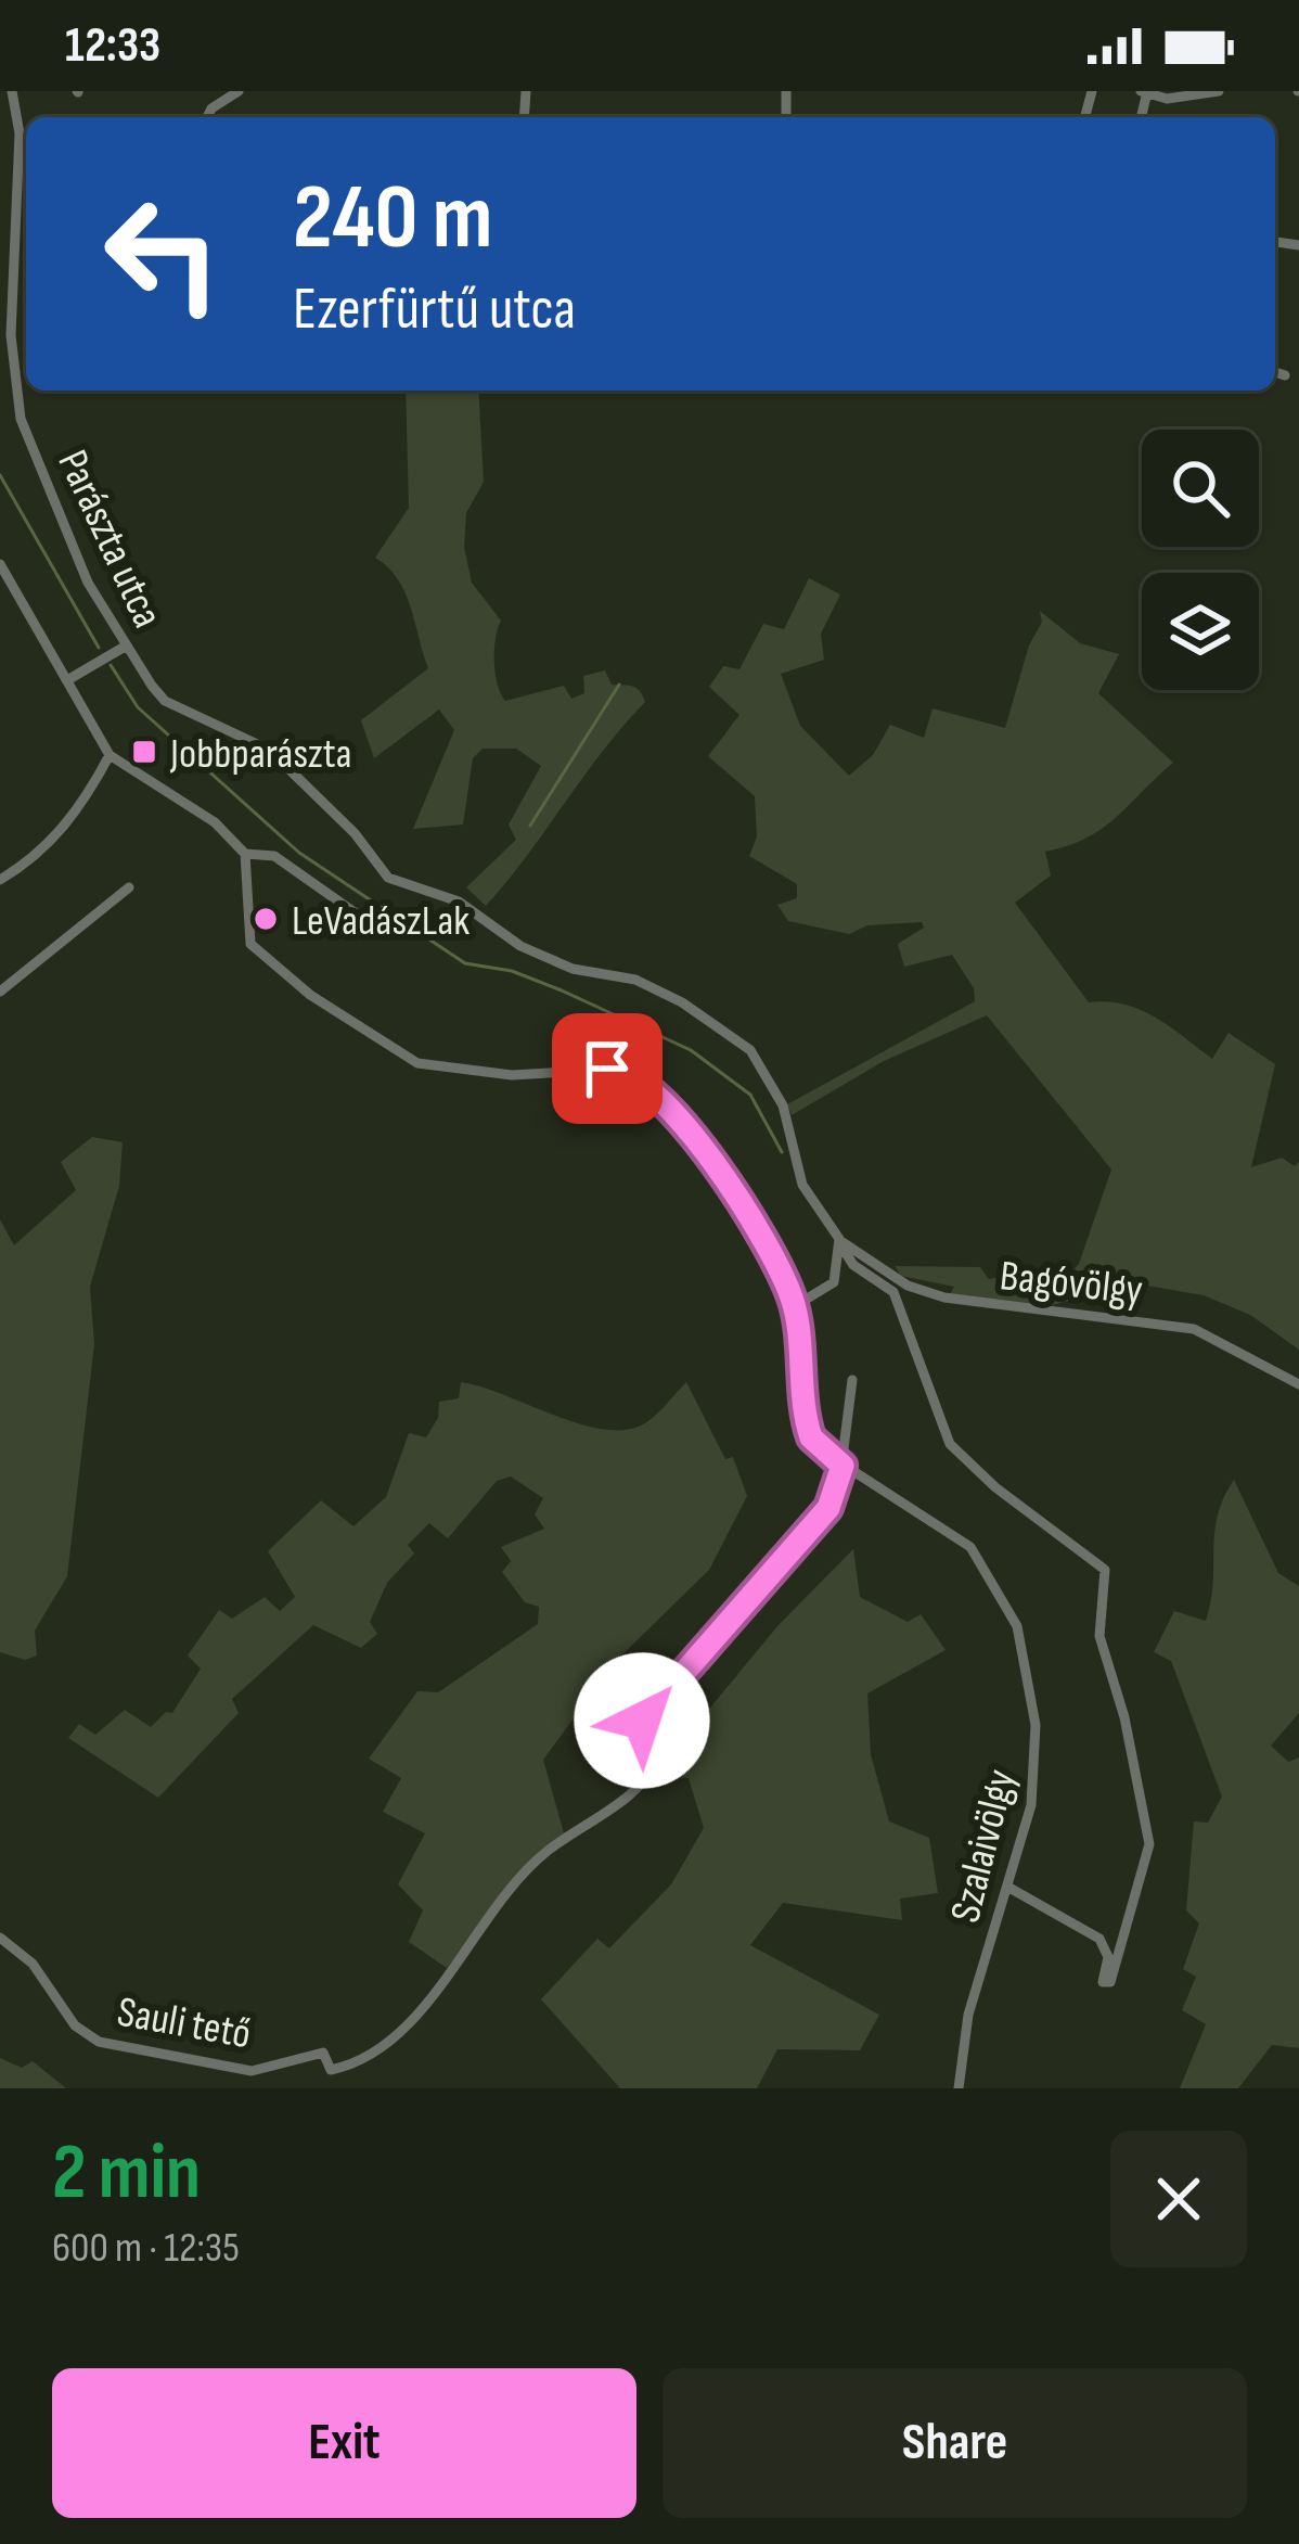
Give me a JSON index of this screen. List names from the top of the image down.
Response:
{
  "streets": {
    "street": [
      "Parászta utca",
      "Bagóvölgy",
      "Szalaivölgy",
      "Sauli tető"
    ]
  },
  "crossings": [
    ["Parászta utca", "Bagóvölgy"],
    ["Szalaivölgy", "Sauli tető"]
  ],
  "places": {
    "transit": ["Jobbparászta"],
    "other": ["LeVadászLak"]
  },
  "page": {
    "status": "12:33",
    "turn": ["240 m", "Ezerfürtű utca"],
    "heading": ["2 min", "600 m · 12:35"],
    "buttons": ["Exit", "Share"]
  }
}
